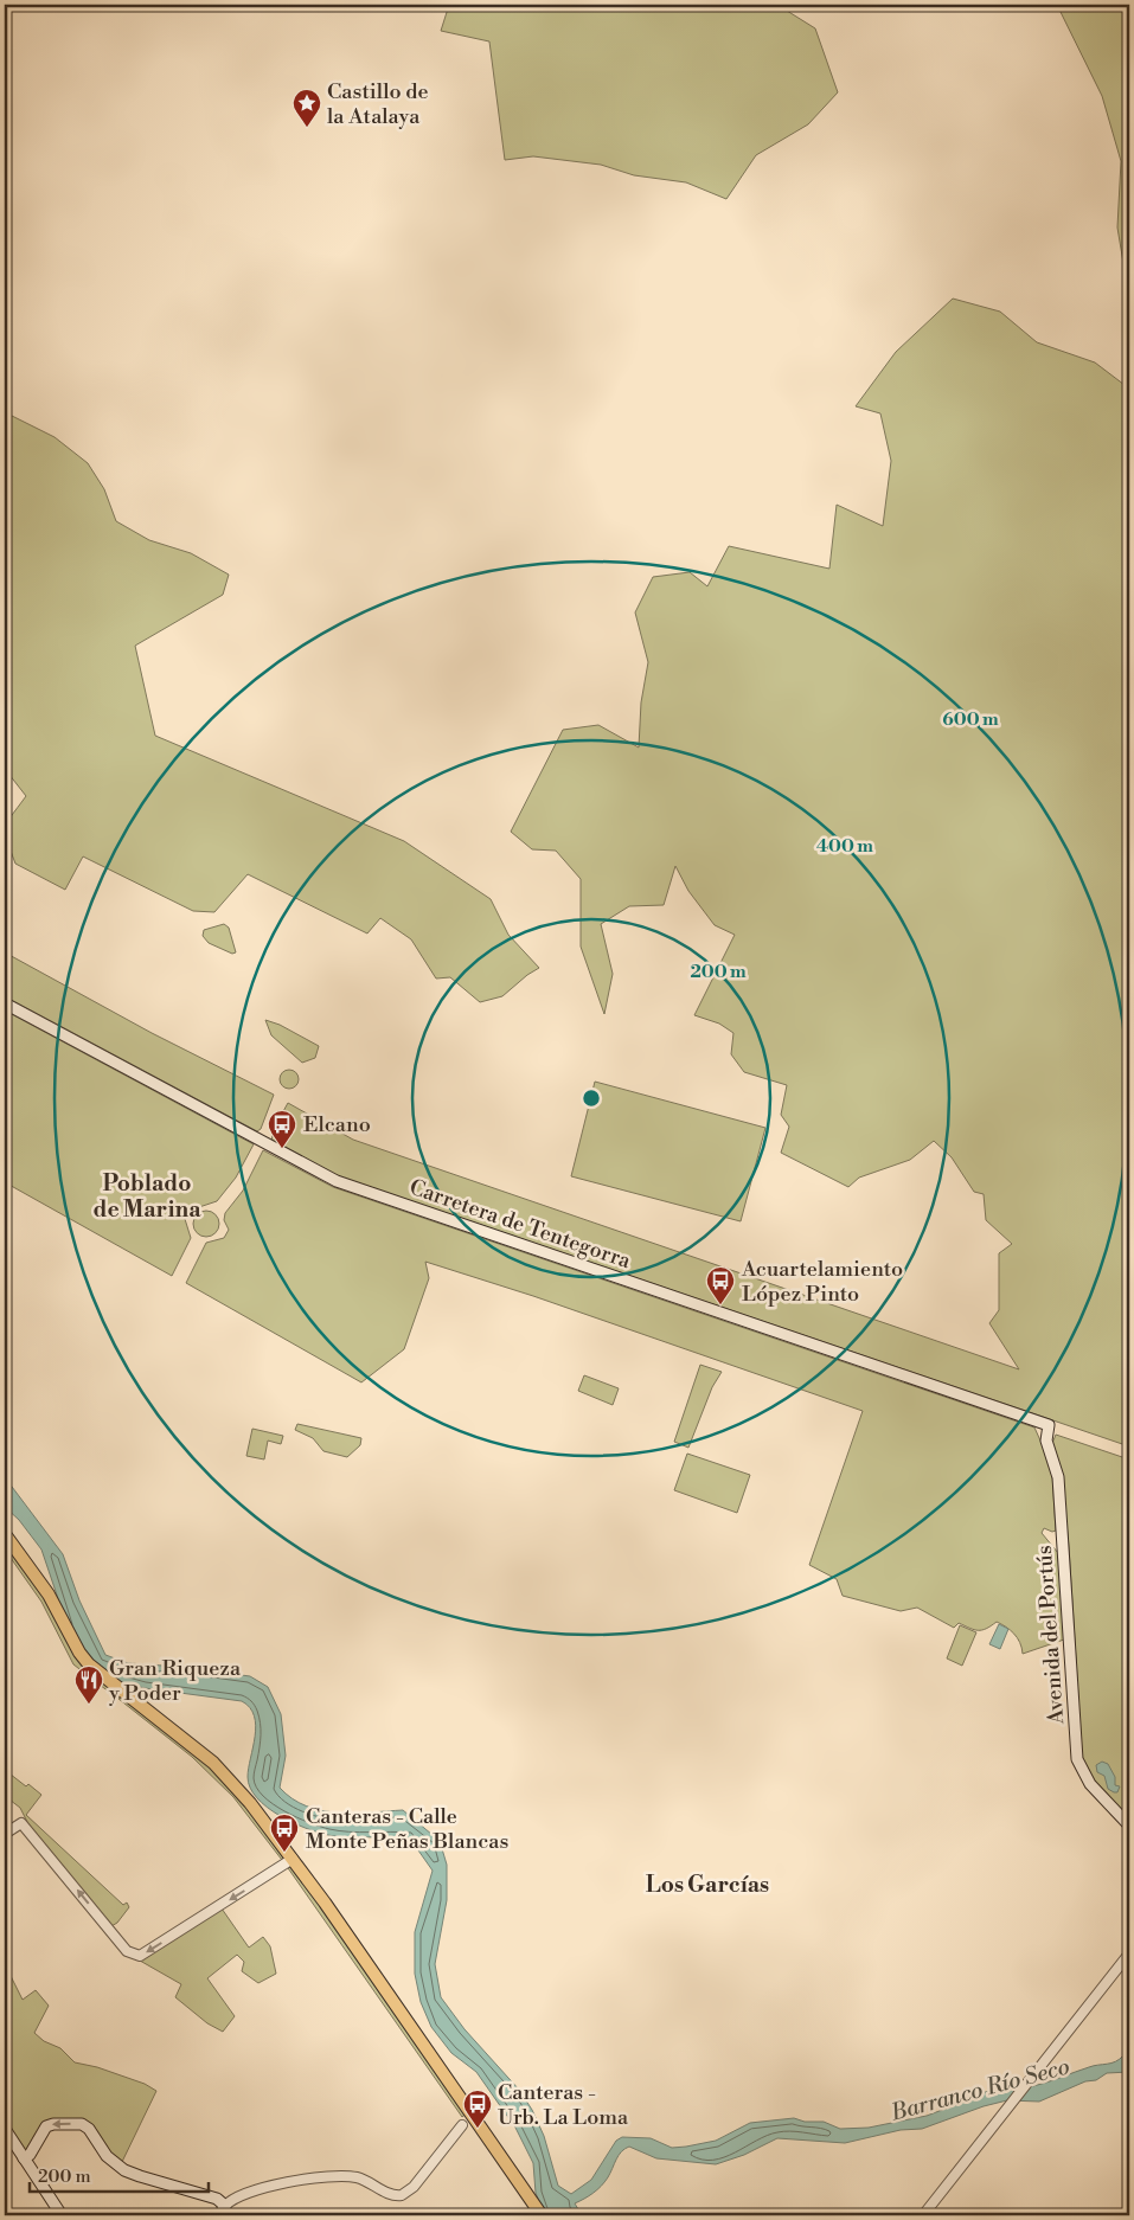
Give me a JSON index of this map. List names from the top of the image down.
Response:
{
  "streets": {
    "main road": ["Carretera de Tentegorra", "Avenida del Portús"]
  },
  "crossings": [
    ["Carretera de Tentegorra", "Avenida del Portús"]
  ],
  "districts": ["Poblado de Marina", "Los Garcías"],
  "water": ["Barranco Río Seco"],
  "places": {
    "place": ["Castillo de la Atalaya"],
    "bus stop": [
      "Elcano",
      "Acuartelamiento López Pinto",
      "Canteras - Calle Monte Peñas Blancas",
      "Canteras - Urb. La Loma"
    ],
    "restaurant": ["Gran Riqueza y Poder"]
  },
  "scale_bar": "200 m",
  "rings": ["600 m", "400 m", "200 m"]
}
